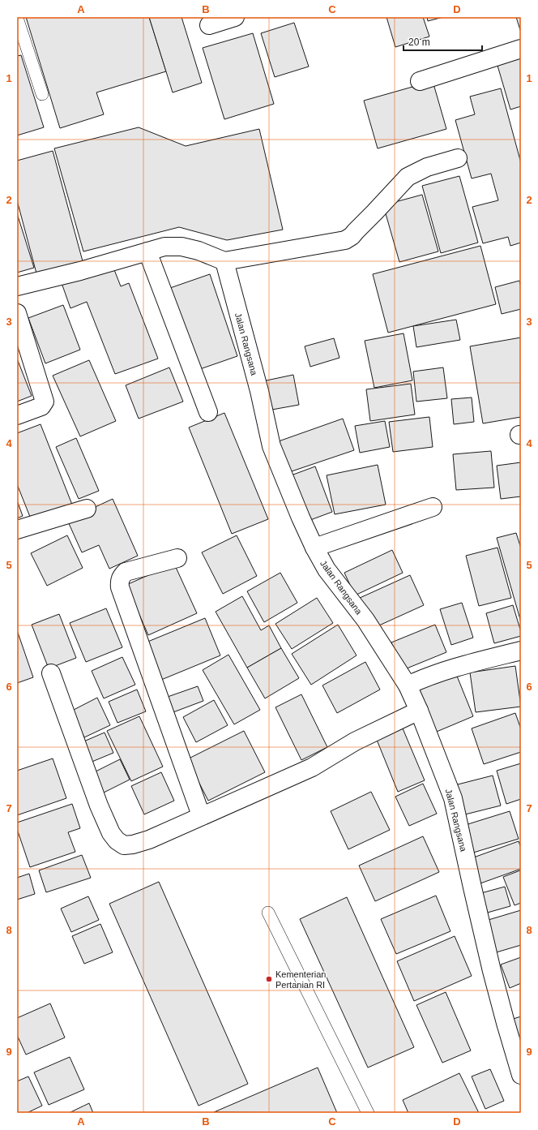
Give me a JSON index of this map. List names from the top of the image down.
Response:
{
  "streets": {
    "street": ["Jalan Rangsana"]
  },
  "places": ["Kementerian Pertanian RI"],
  "scale_bar": "20 m",
  "grid": {
    "columns": [
      "A",
      "B",
      "C",
      "D"
    ],
    "rows": [
      "1",
      "2",
      "3",
      "4",
      "5",
      "6",
      "7",
      "8",
      "9"
    ]
  }
}
